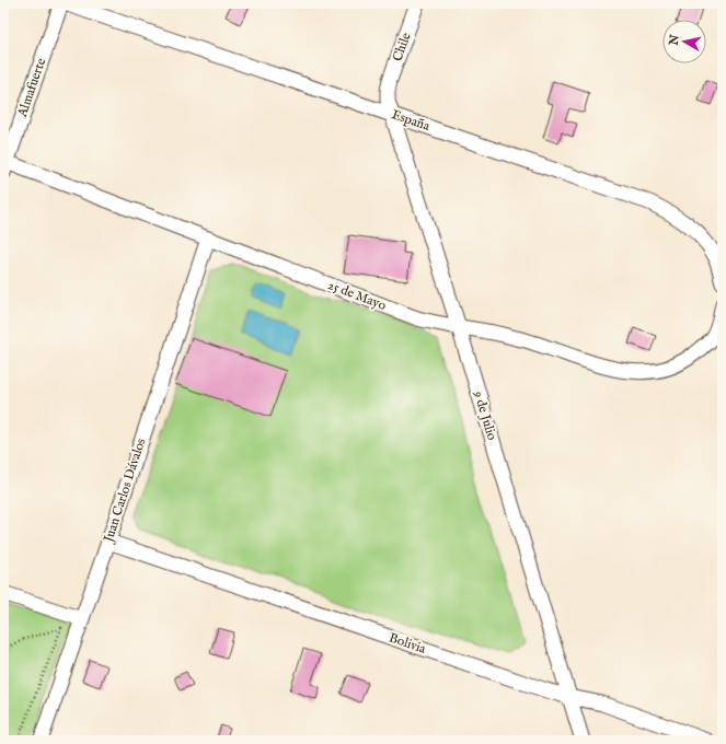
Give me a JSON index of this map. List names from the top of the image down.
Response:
{
  "streets": {
    "street": [
      "Chile",
      "Almafuerte",
      "España",
      "25 de Mayo",
      "9 de Julio",
      "Juan Carlos Dávalos",
      "Bolivia"
    ]
  },
  "crossings": [
    ["Chile", "9 de Julio"],
    ["Almafuerte", "25 de Mayo"],
    ["España", "9 de Julio"],
    ["25 de Mayo", "9 de Julio"],
    ["25 de Mayo", "Juan Carlos Dávalos"],
    ["9 de Julio", "Bolivia"],
    ["Juan Carlos Dávalos", "Bolivia"]
  ],
  "north": "left"
}
